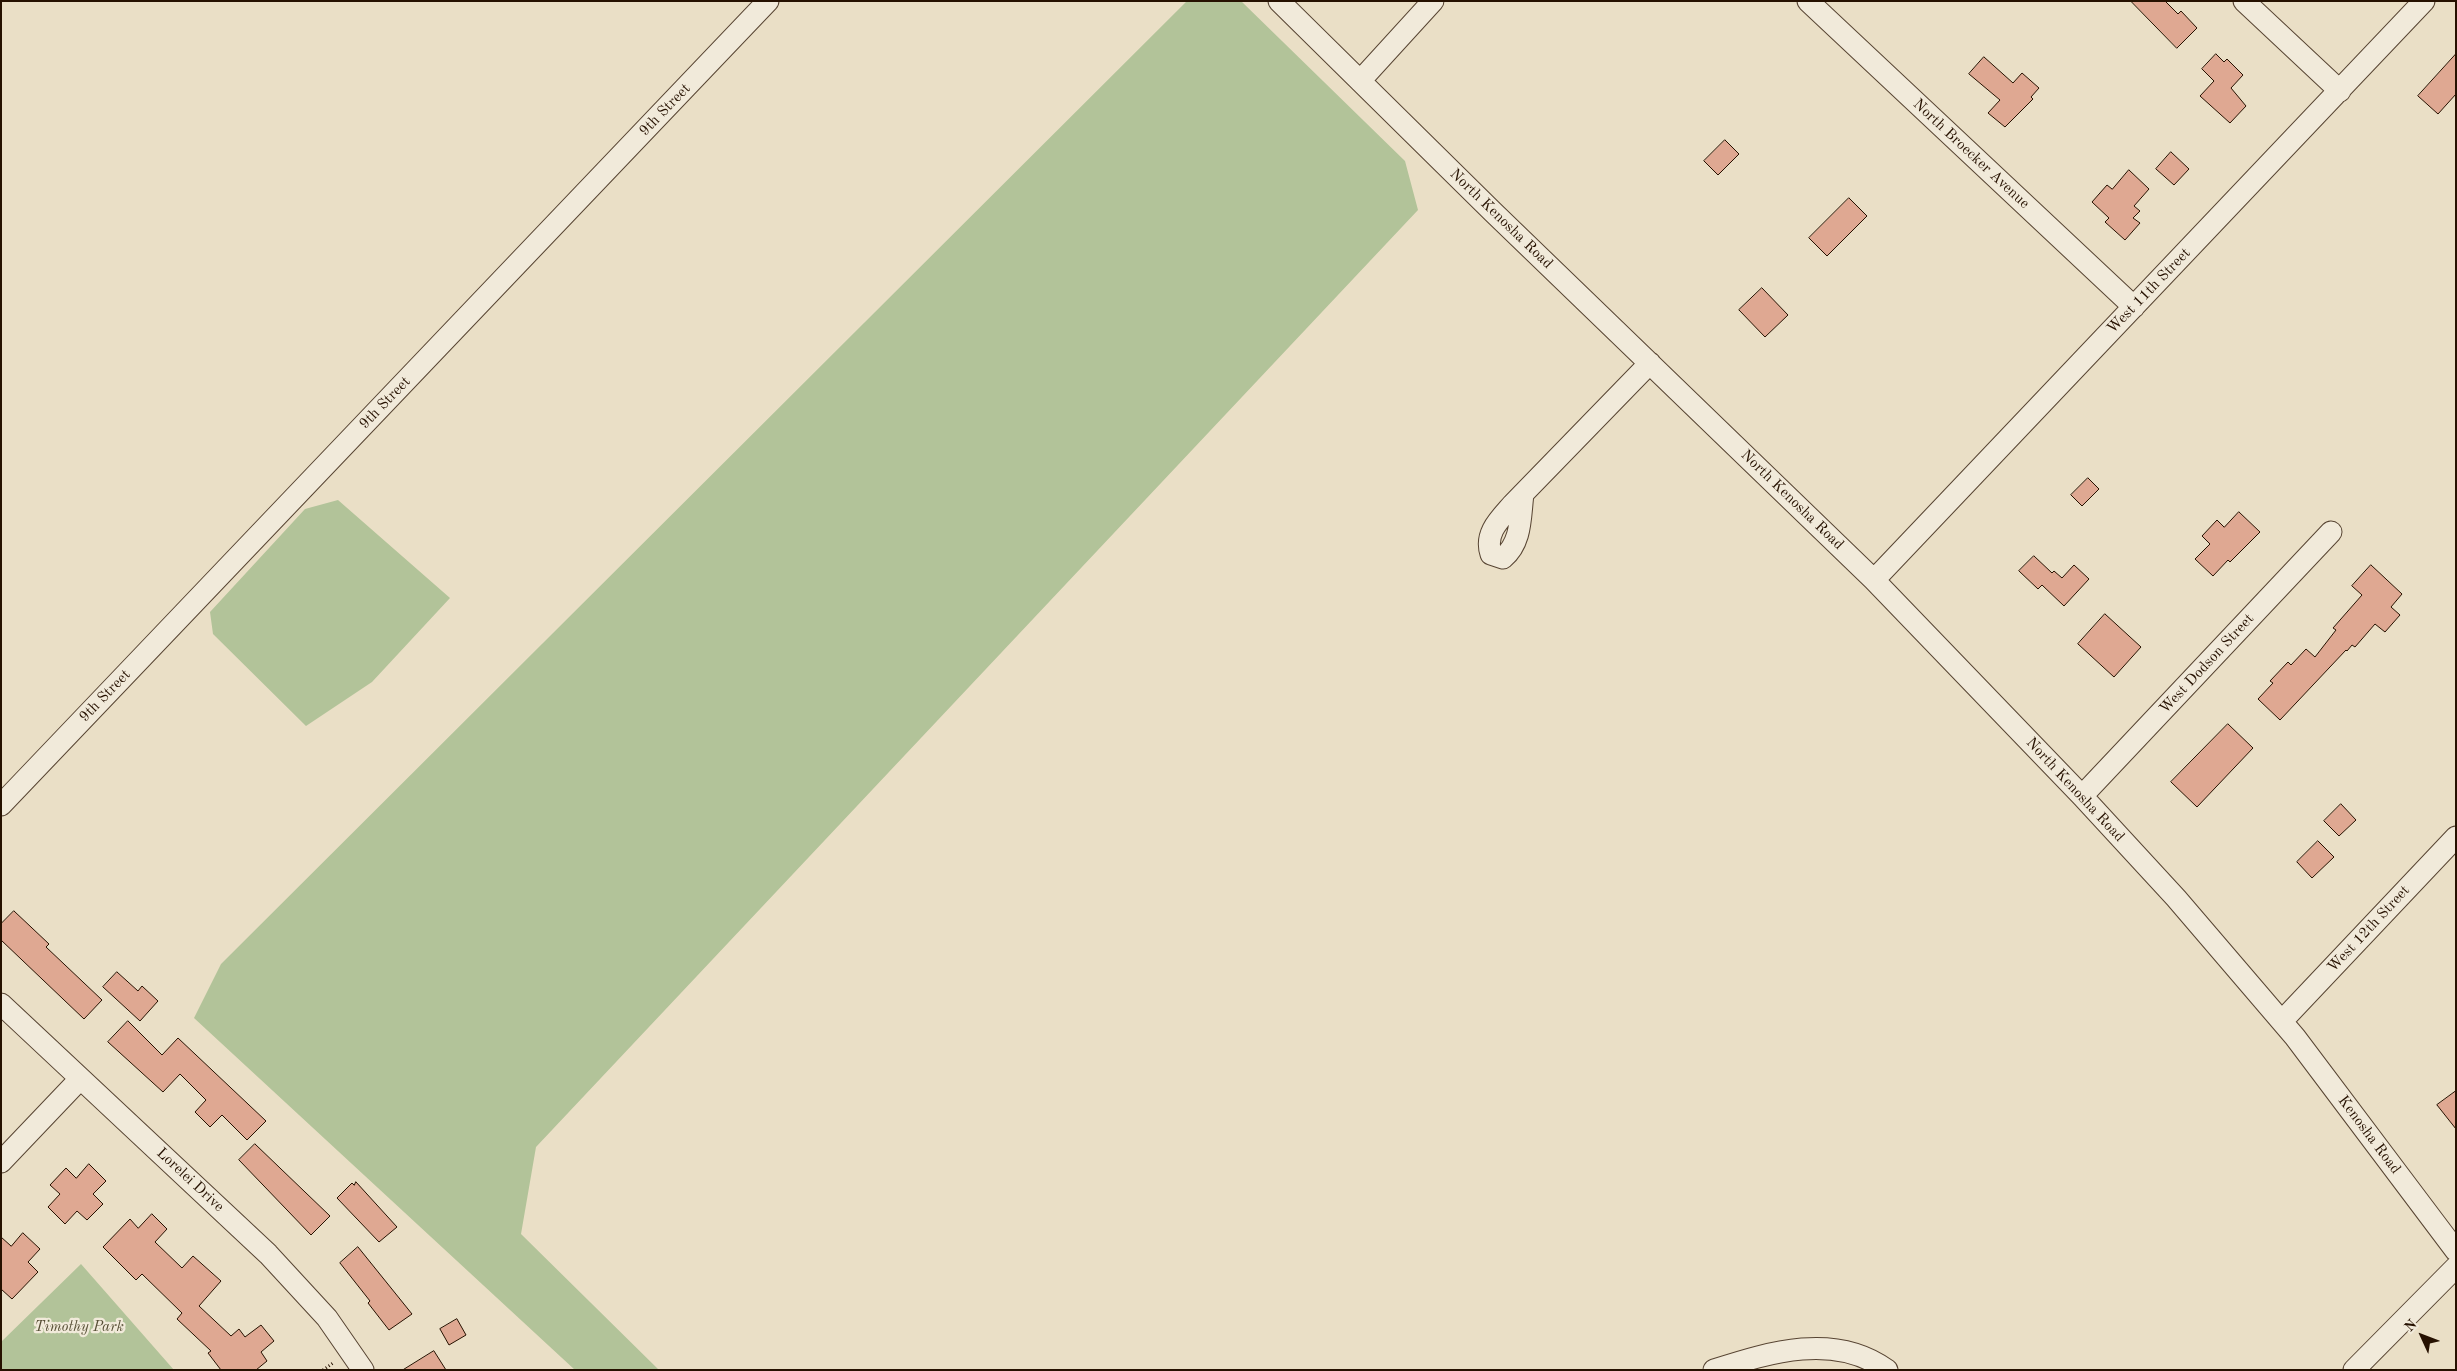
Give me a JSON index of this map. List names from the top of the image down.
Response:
{
  "streets": {
    "street": [
      "9th Street",
      "North Broecker Avenue",
      "North Kenosha Road",
      "West 11th Street",
      "West Dodson Street",
      "West 12th Street",
      "Kenosha Road",
      "Lorelei Drive"
    ]
  },
  "crossings": [
    ["North Broecker Avenue", "West 11th Street"],
    ["North Kenosha Road", "West 11th Street"],
    ["North Kenosha Road", "West Dodson Street"],
    ["North Kenosha Road", "West 12th Street"],
    ["North Kenosha Road", "Kenosha Road"],
    ["West 12th Street", "Kenosha Road"]
  ],
  "parks": ["Timothy Park"],
  "north": "top left"
}
